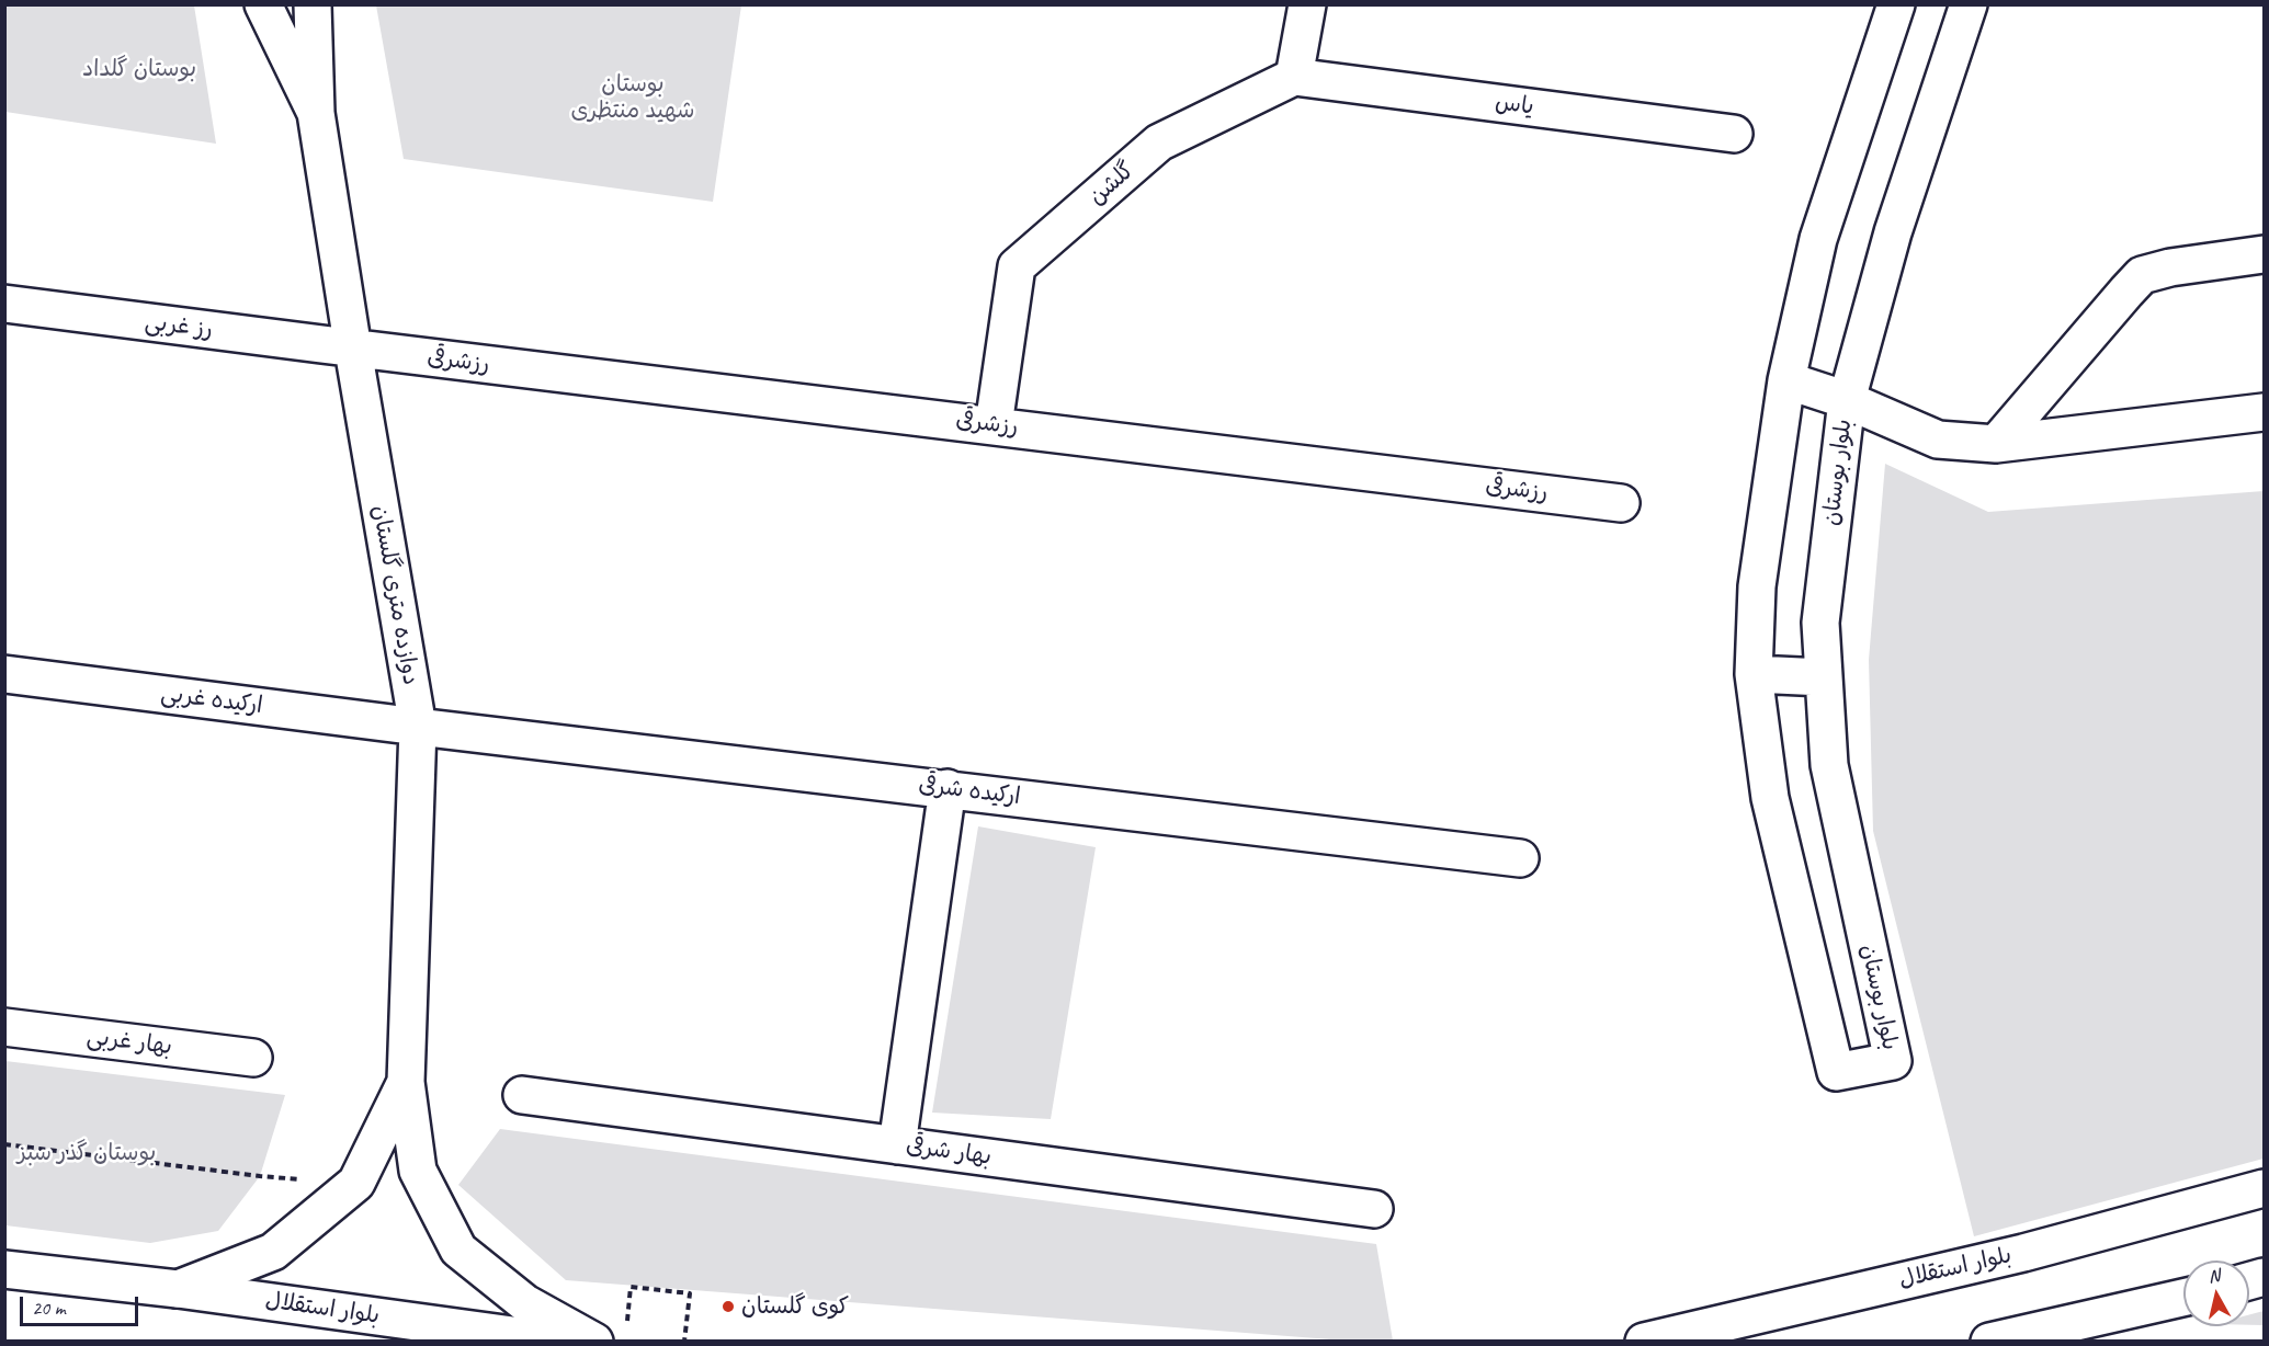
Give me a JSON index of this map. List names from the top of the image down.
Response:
{
  "streets": {
    "street": [
      "یاس",
      "گلشن",
      "رز غربی",
      "رزشرقی",
      "بلوار بوستان",
      "دوازده متری گلستان",
      "ارکیده غربی",
      "ارکیده شرقی",
      "بهار غربی",
      "بهار شرقی",
      "بلوار استقلال"
    ]
  },
  "crossings": [
    ["یاس", "گلشن"],
    ["گلشن", "رزشرقی"],
    ["رز غربی", "رزشرقی"],
    ["رز غربی", "دوازده متری گلستان"],
    ["رزشرقی", "دوازده متری گلستان"],
    ["دوازده متری گلستان", "ارکیده غربی"],
    ["دوازده متری گلستان", "ارکیده شرقی"],
    ["ارکیده غربی", "ارکیده شرقی"]
  ],
  "parks": ["بوستان گلداد", "بوستان شهید منتظری", "بوستان گذر سبز"],
  "places": ["کوی گلستان"],
  "scale_bar": "20 m",
  "north": "top"
}
